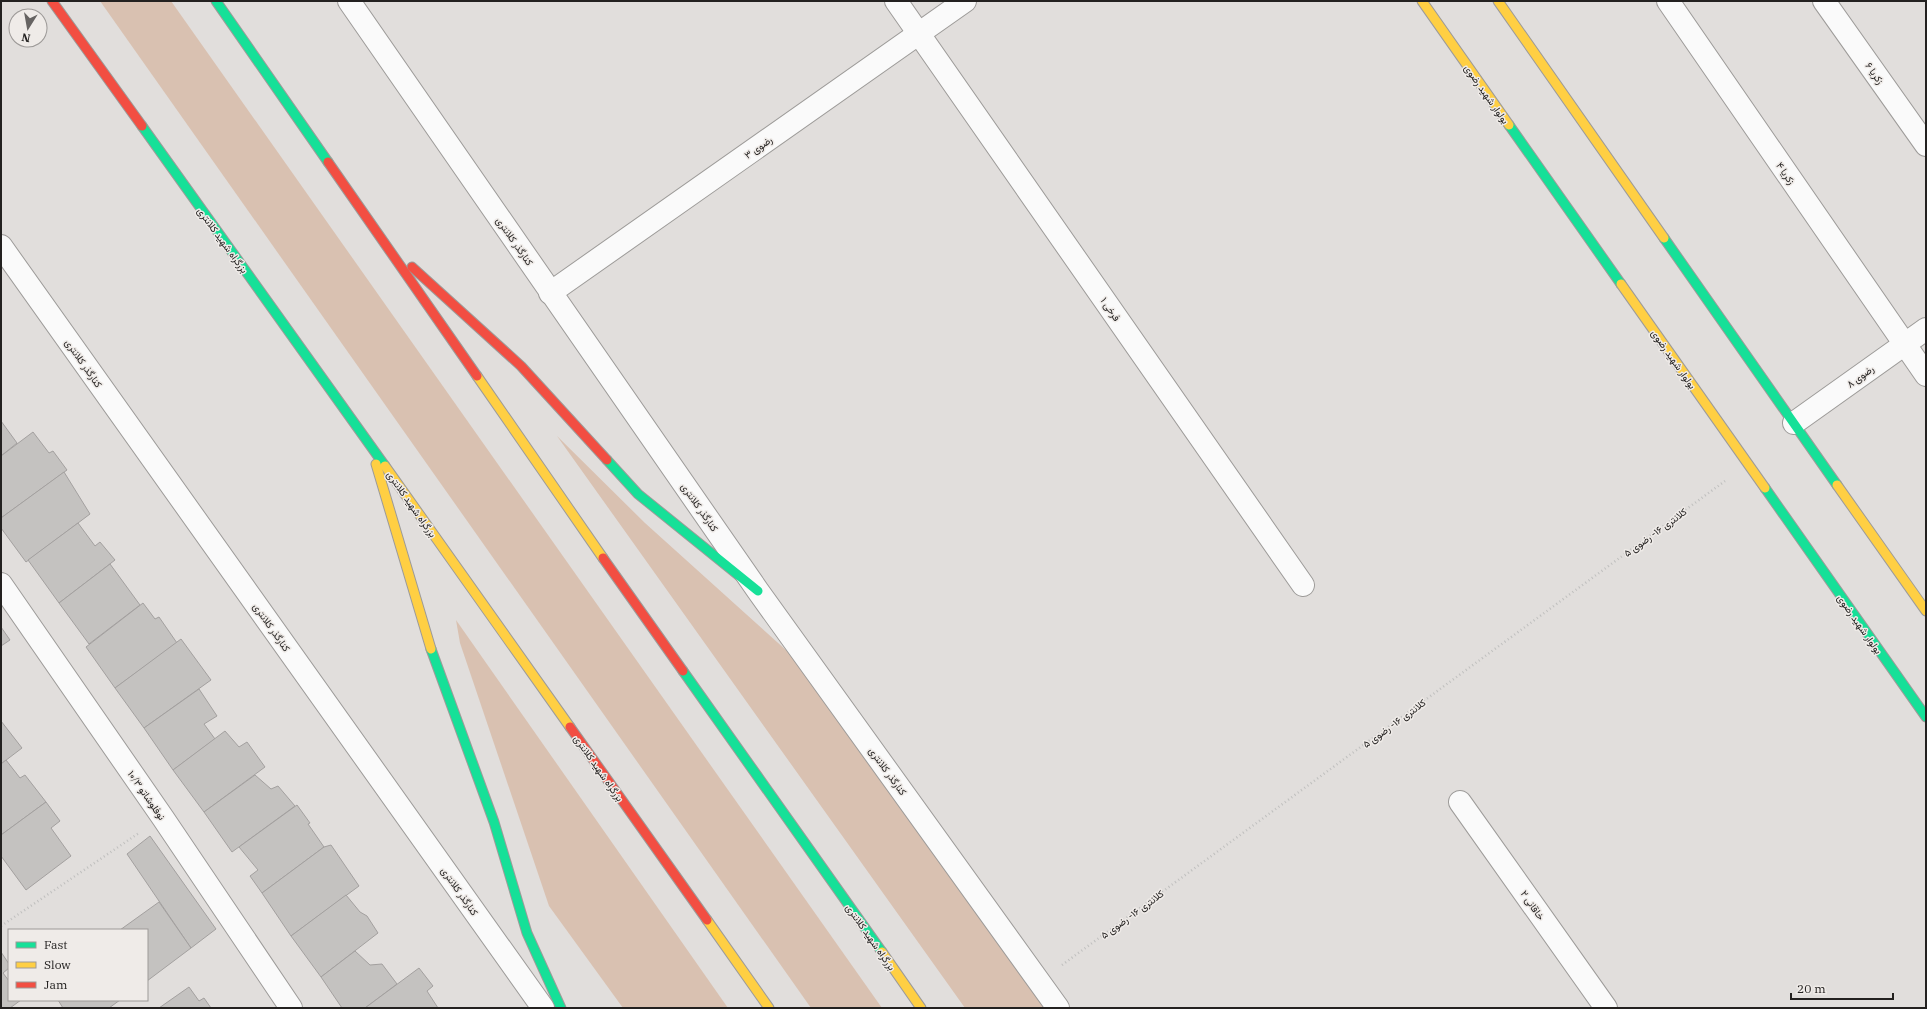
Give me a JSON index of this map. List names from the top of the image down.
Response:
{
  "streets": {
    "main road": ["بولوار شهید رضوی", "بزرگراه شهید کلانتری"],
    "street": [
      "زکریا ۶",
      "رضوی ۳",
      "زکریا ۴",
      "کنارگذر کلانتری",
      "فرخی ۱",
      "رضوی ۸",
      "نوفلوشاتو ۱۰/۳",
      "خاقانی ۲"
    ],
    "path": ["کلانتری ۱۶- رضوی ۵"]
  },
  "crossings": [
    ["بولوار شهید رضوی", "کلانتری ۱۶- رضوی ۵"],
    ["رضوی ۳", "کنارگذر کلانتری"],
    ["رضوی ۳", "فرخی ۱"],
    ["زکریا ۴", "رضوی ۸"],
    ["کنارگذر کلانتری", "کلانتری ۱۶- رضوی ۵"]
  ],
  "legend": ["Fast", "Slow", "Jam"],
  "scale_bar": "20 m",
  "north": "bottom"
}
